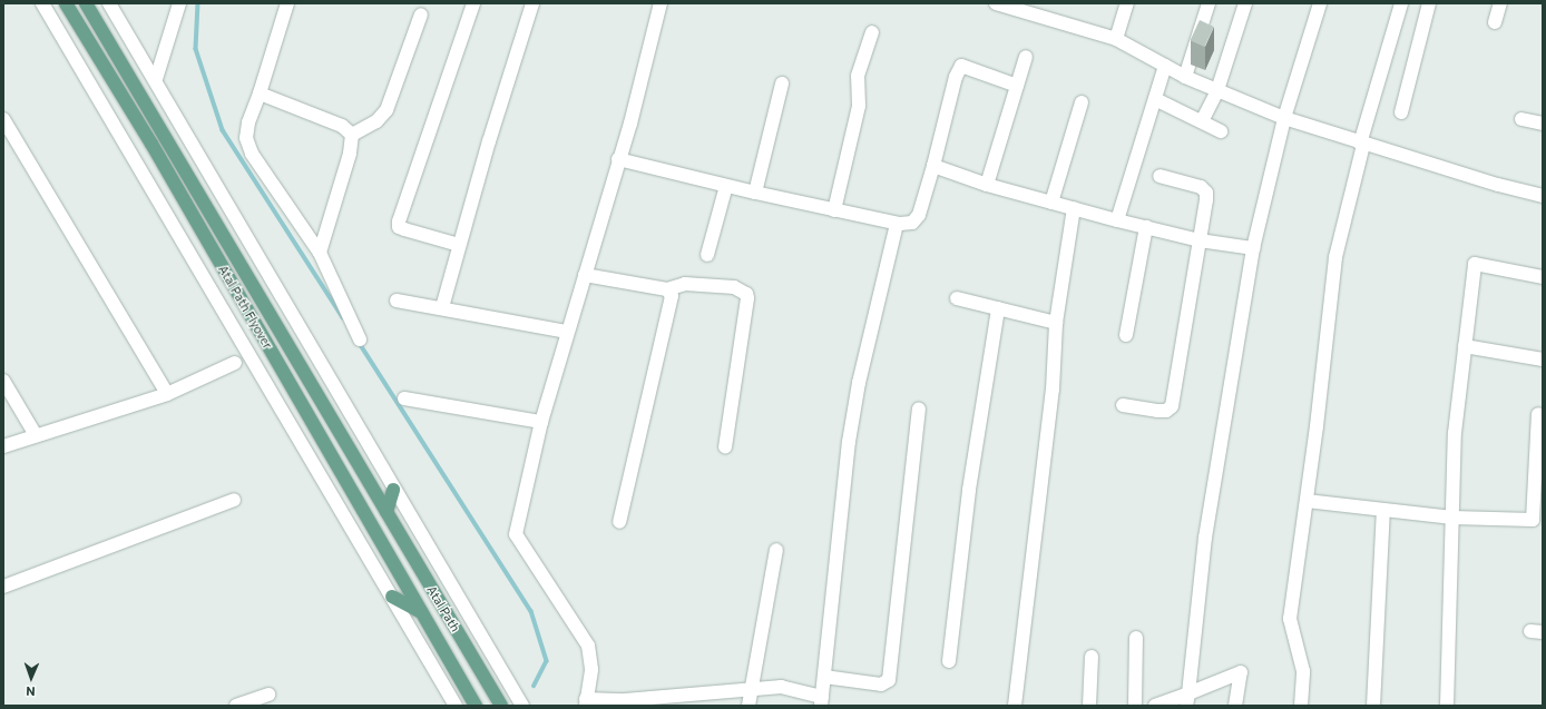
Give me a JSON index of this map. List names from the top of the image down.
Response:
{
  "streets": {
    "main road": ["Atal Path Flyover", "Atal Path"]
  },
  "crossings": [
    ["Atal Path Flyover", "Atal Path"]
  ],
  "north": "bottom"
}
